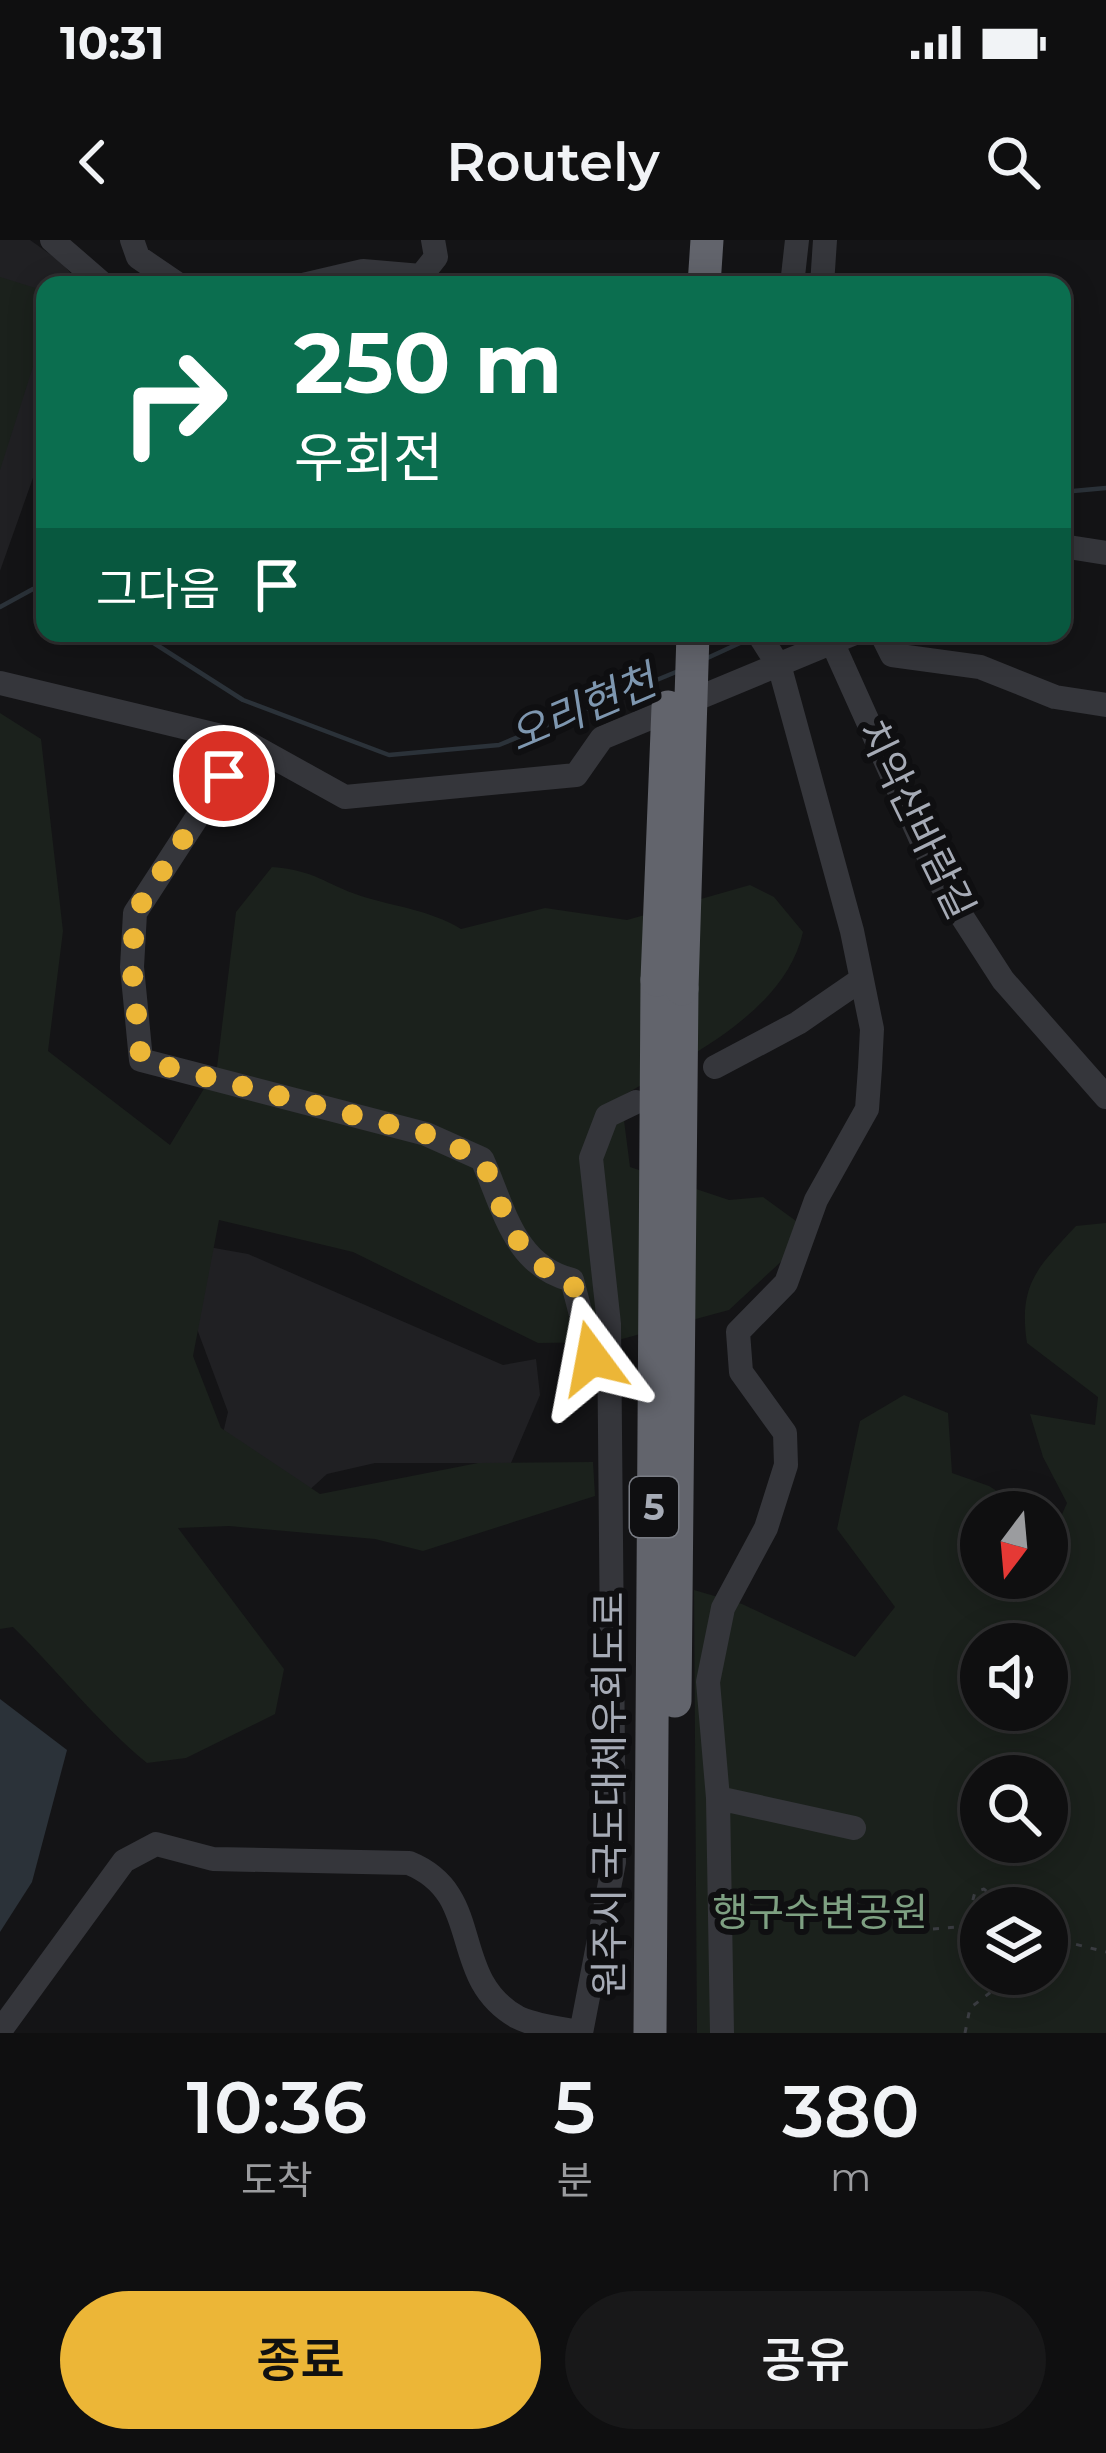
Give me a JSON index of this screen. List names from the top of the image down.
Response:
{
  "streets": {
    "highway": ["5", "원주시 국도대체우회도로"],
    "street": ["치악산바람길"]
  },
  "crossings": [
    ["5", "원주시 국도대체우회도로"]
  ],
  "water": ["오리현천"],
  "parks": ["행구수변공원"],
  "north": "bottom",
  "page": {
    "status": "10:31",
    "header": "Routely",
    "turn": ["250 m", "우회전"],
    "then": "그다음",
    "eta": [
      "10:36",
      "도착",
      "5",
      "분",
      "380",
      "m"
    ],
    "buttons": ["종료", "공유"]
  }
}
